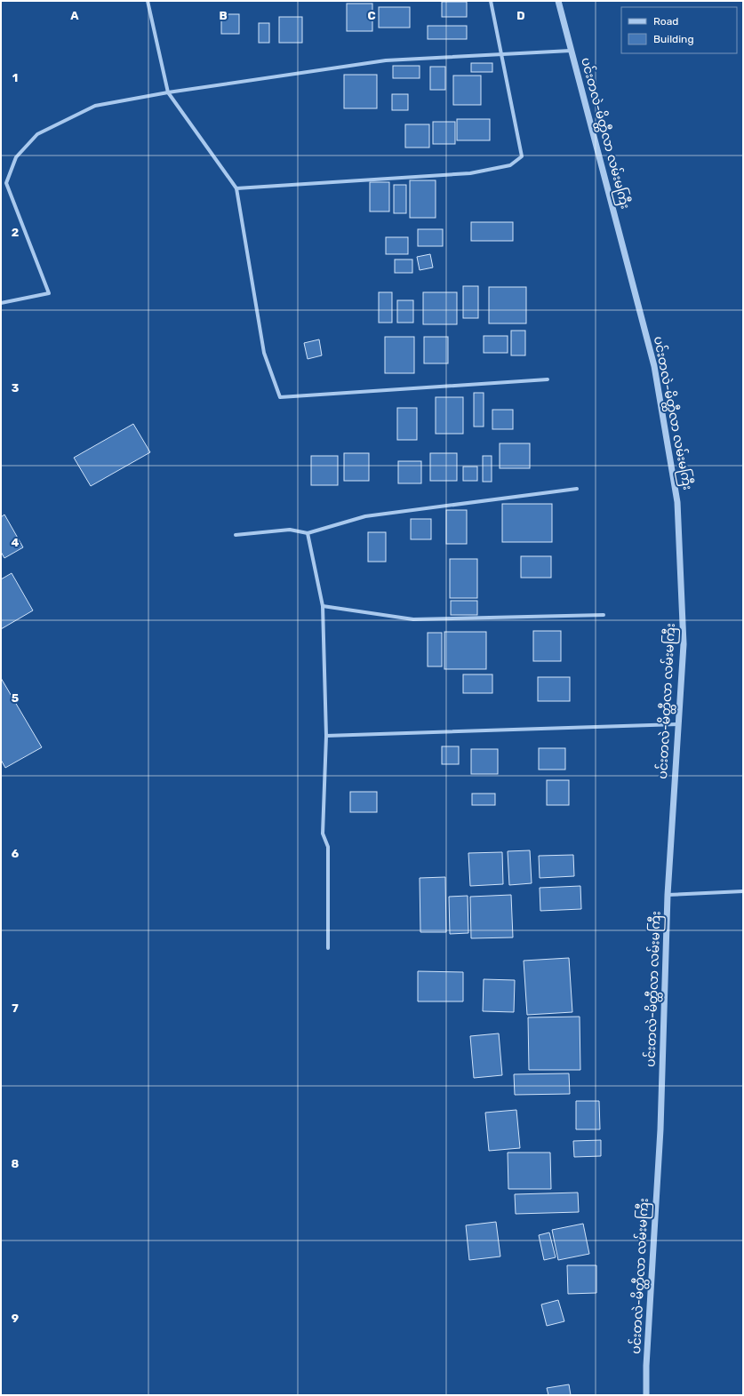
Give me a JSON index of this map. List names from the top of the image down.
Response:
{
  "streets": {
    "street": ["ပင်းတလဲ-မိတ္ထီလာ လမ်းမကြီး"]
  },
  "legend": ["Road", "Building"],
  "grid": {
    "columns": [
      "A",
      "B",
      "C",
      "D"
    ],
    "rows": [
      "1",
      "2",
      "3",
      "4",
      "5",
      "6",
      "7",
      "8",
      "9"
    ]
  }
}
